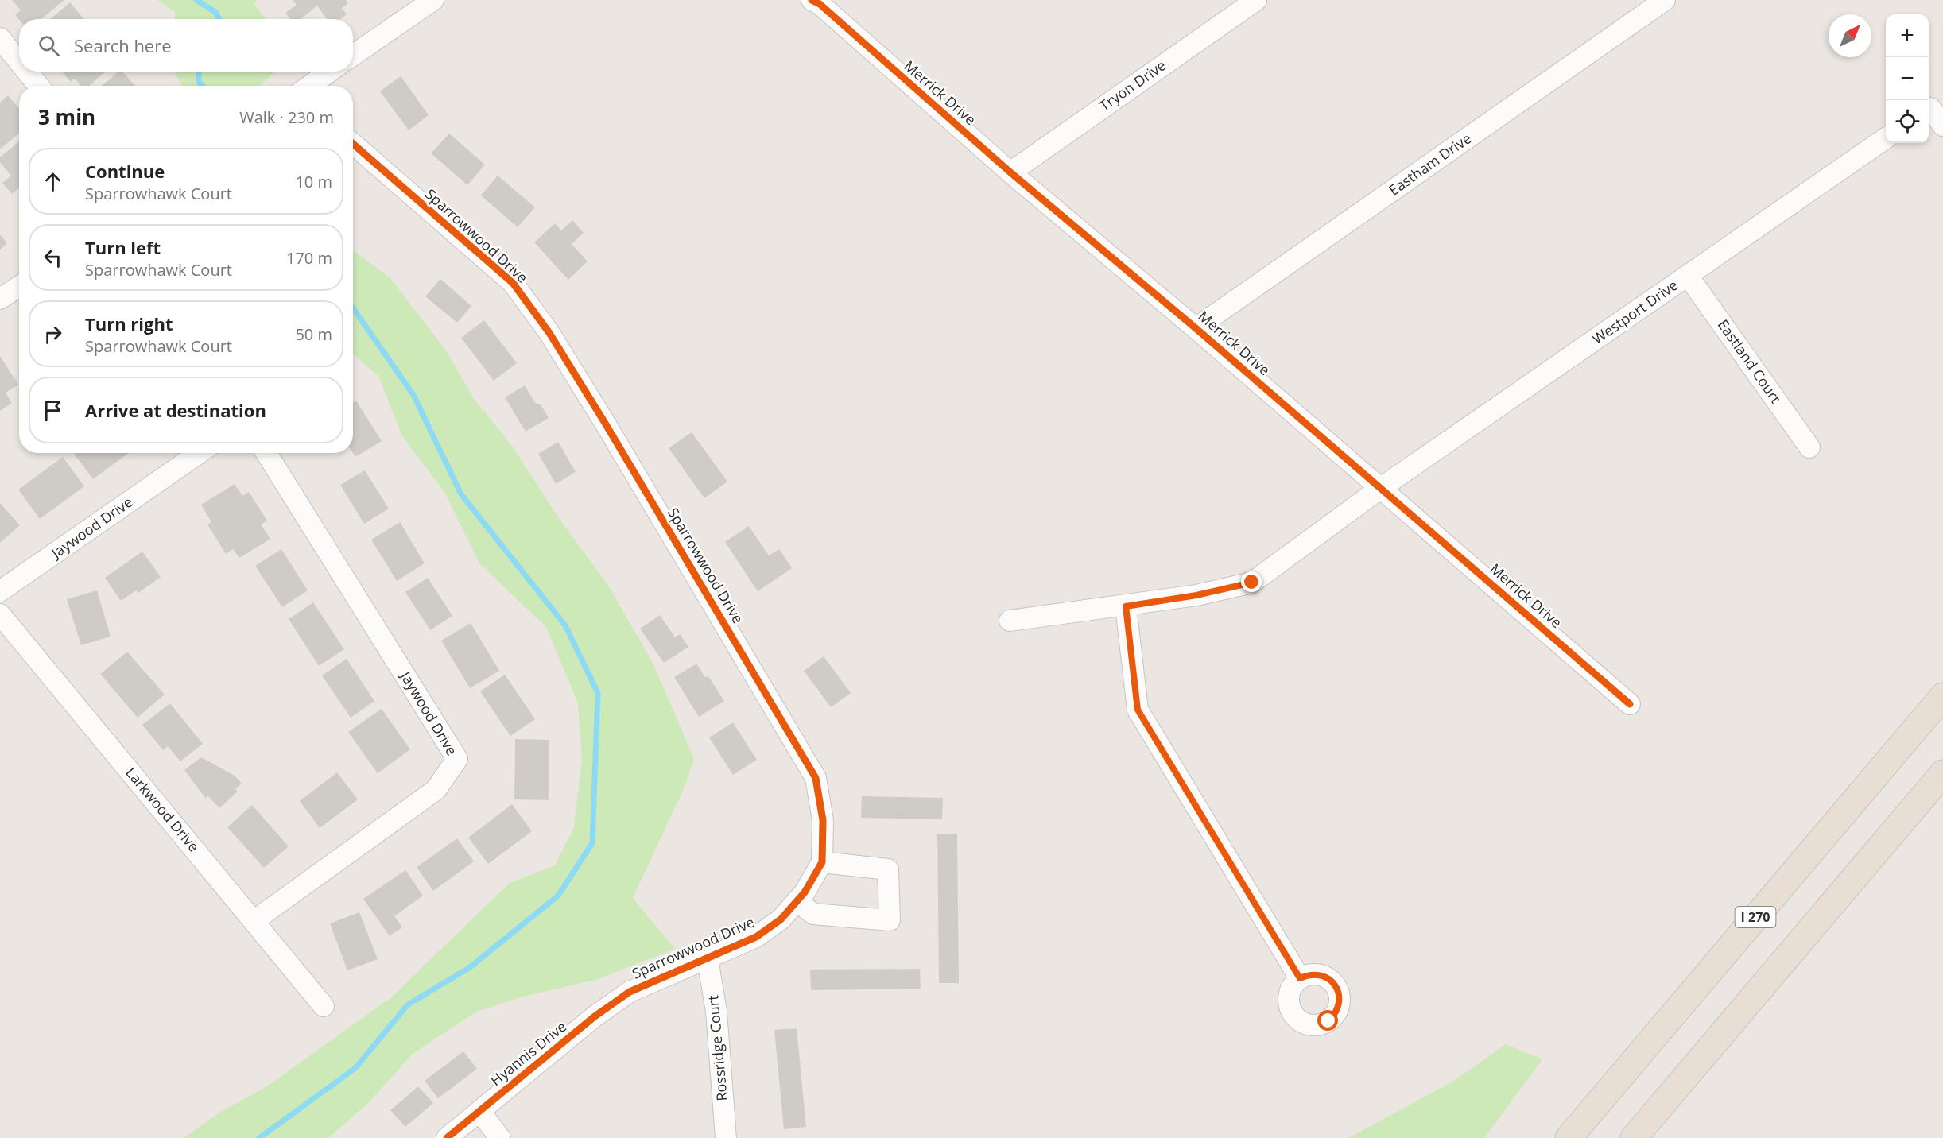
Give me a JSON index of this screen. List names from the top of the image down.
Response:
{
  "streets": {
    "highway": ["I 270"],
    "street": [
      "Tryon Drive",
      "Merrick Drive",
      "Eastham Drive",
      "Sparrowwood Drive",
      "Westport Drive",
      "Eastland Court",
      "Jaywood Drive",
      "Larkwood Drive",
      "Rossridge Court",
      "Hyannis Drive"
    ]
  },
  "crossings": [
    ["Tryon Drive", "Merrick Drive"],
    ["Merrick Drive", "Eastham Drive"],
    ["Merrick Drive", "Westport Drive"],
    ["Sparrowwood Drive", "Rossridge Court"],
    ["Sparrowwood Drive", "Hyannis Drive"],
    ["Westport Drive", "Eastland Court"],
    ["Jaywood Drive", "Larkwood Drive"]
  ],
  "north": "top right",
  "page": {
    "map_buttons": ["+", "−"],
    "search": "Search here",
    "heading": ["3 min", "Walk · 230 m"],
    "list": [
      ["Continue", "Sparrowhawk Court", "10 m"],
      ["Turn left", "Sparrowhawk Court", "170 m"],
      ["Turn right", "Sparrowhawk Court", "50 m"],
      "Arrive at destination"
    ]
  }
}
